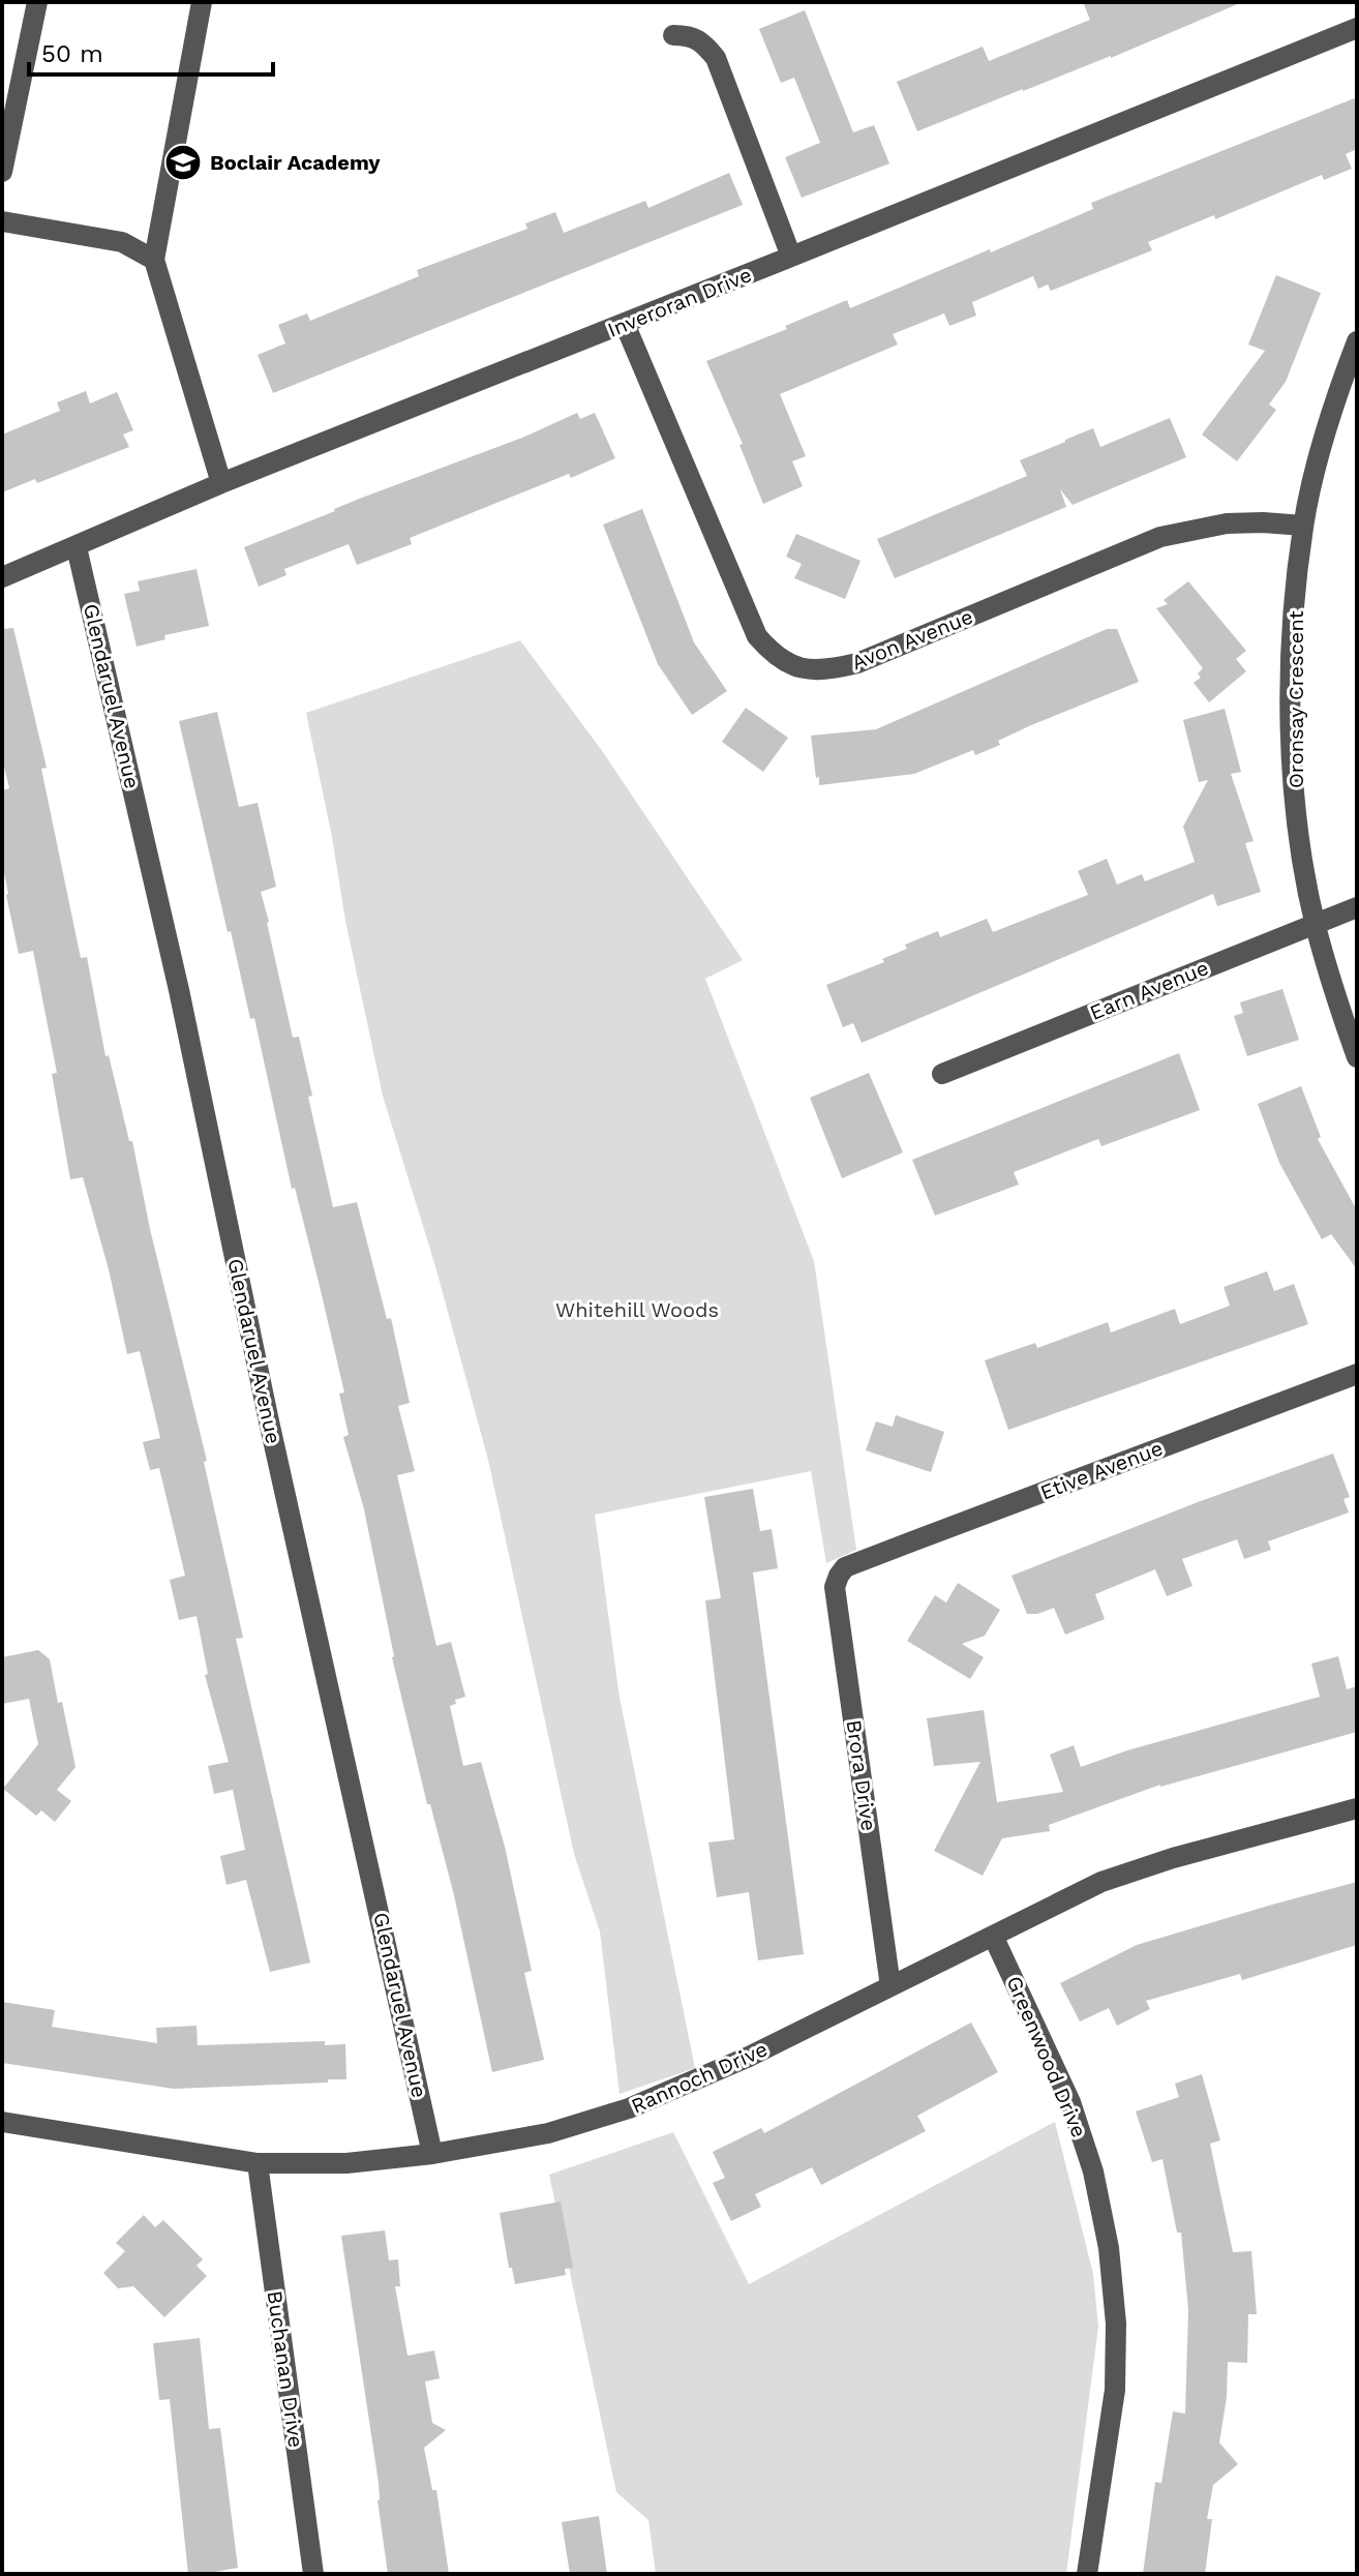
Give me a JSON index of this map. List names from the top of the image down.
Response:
{
  "streets": {
    "street": [
      "Inveroran Drive",
      "Avon Avenue",
      "Glendaruel Avenue",
      "Oronsay Crescent",
      "Earn Avenue",
      "Etive Avenue",
      "Brora Drive",
      "Greenwood Drive",
      "Rannoch Drive",
      "Buchanan Drive"
    ]
  },
  "crossings": [
    ["Inveroran Drive", "Avon Avenue"],
    ["Inveroran Drive", "Glendaruel Avenue"],
    ["Avon Avenue", "Oronsay Crescent"],
    ["Glendaruel Avenue", "Rannoch Drive"],
    ["Oronsay Crescent", "Earn Avenue"],
    ["Etive Avenue", "Brora Drive"],
    ["Brora Drive", "Rannoch Drive"],
    ["Greenwood Drive", "Rannoch Drive"],
    ["Rannoch Drive", "Buchanan Drive"]
  ],
  "parks": ["Whitehill Woods"],
  "places": {
    "school or university": ["Boclair Academy"]
  },
  "scale_bar": "50 m"
}
